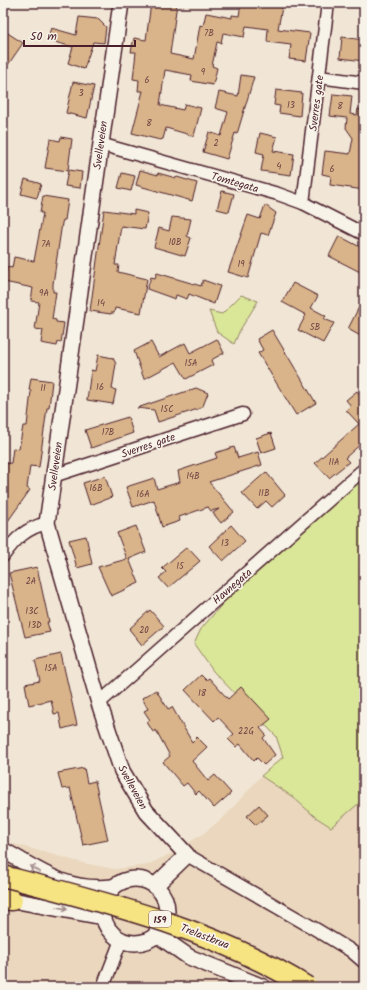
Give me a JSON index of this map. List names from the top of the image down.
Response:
{
  "streets": {
    "highway": ["159", "Trelastbrua"],
    "street": [
      "Sverres gate",
      "Svelleveien",
      "Tomtegata",
      "Havnegata"
    ]
  },
  "crossings": [
    ["Sverres gate", "Svelleveien"],
    ["Sverres gate", "Tomtegata"],
    ["Svelleveien", "Tomtegata"],
    ["Svelleveien", "Havnegata"]
  ],
  "house_numbers": [
    "7B",
    "9",
    "6",
    "3",
    "13",
    "8",
    "8",
    "2",
    "4",
    "6",
    "10B",
    "7A",
    "19",
    "9A",
    "14",
    "5B",
    "15A",
    "16",
    "11",
    "15C",
    "17B",
    "11A",
    "14B",
    "16B",
    "11B",
    "16A",
    "13",
    "15",
    "2A",
    "13C",
    "13D",
    "20",
    "15A",
    "18",
    "22G"
  ],
  "scale_bar": "50 m"
}
